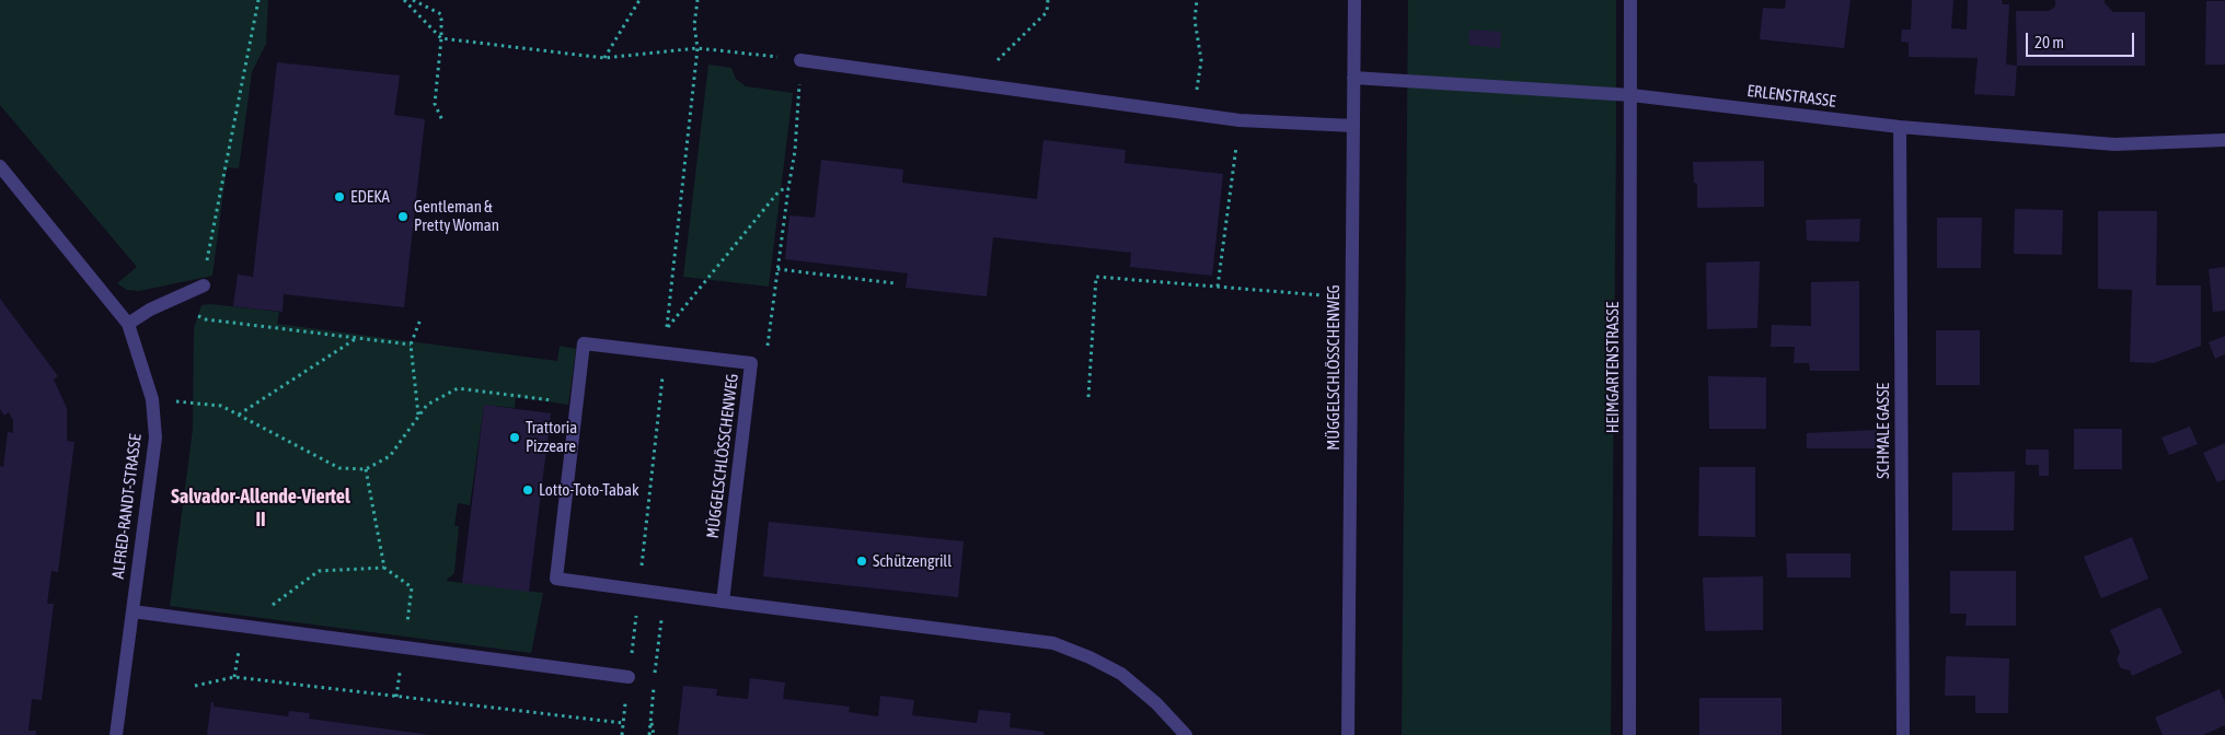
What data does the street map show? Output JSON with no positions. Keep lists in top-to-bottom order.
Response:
{
  "streets": {
    "street": [
      "ERLENSTRASSE",
      "MÜGGELSCHLÖSSCHENWEG",
      "HEIMGARTENSTRASSE",
      "SCHMALE GASSE",
      "ALFRED-RANDT-STRASSE"
    ]
  },
  "crossings": [
    ["ERLENSTRASSE", "MÜGGELSCHLÖSSCHENWEG"],
    ["ERLENSTRASSE", "HEIMGARTENSTRASSE"],
    ["ERLENSTRASSE", "SCHMALE GASSE"]
  ],
  "districts": ["Salvador-Allende-Viertel II"],
  "places": [
    "EDEKA",
    "Gentleman & Pretty Woman",
    "Trattoria Pizzeare",
    "Lotto-Toto-Tabak",
    "Schützengrill"
  ],
  "scale_bar": "20 m"
}
